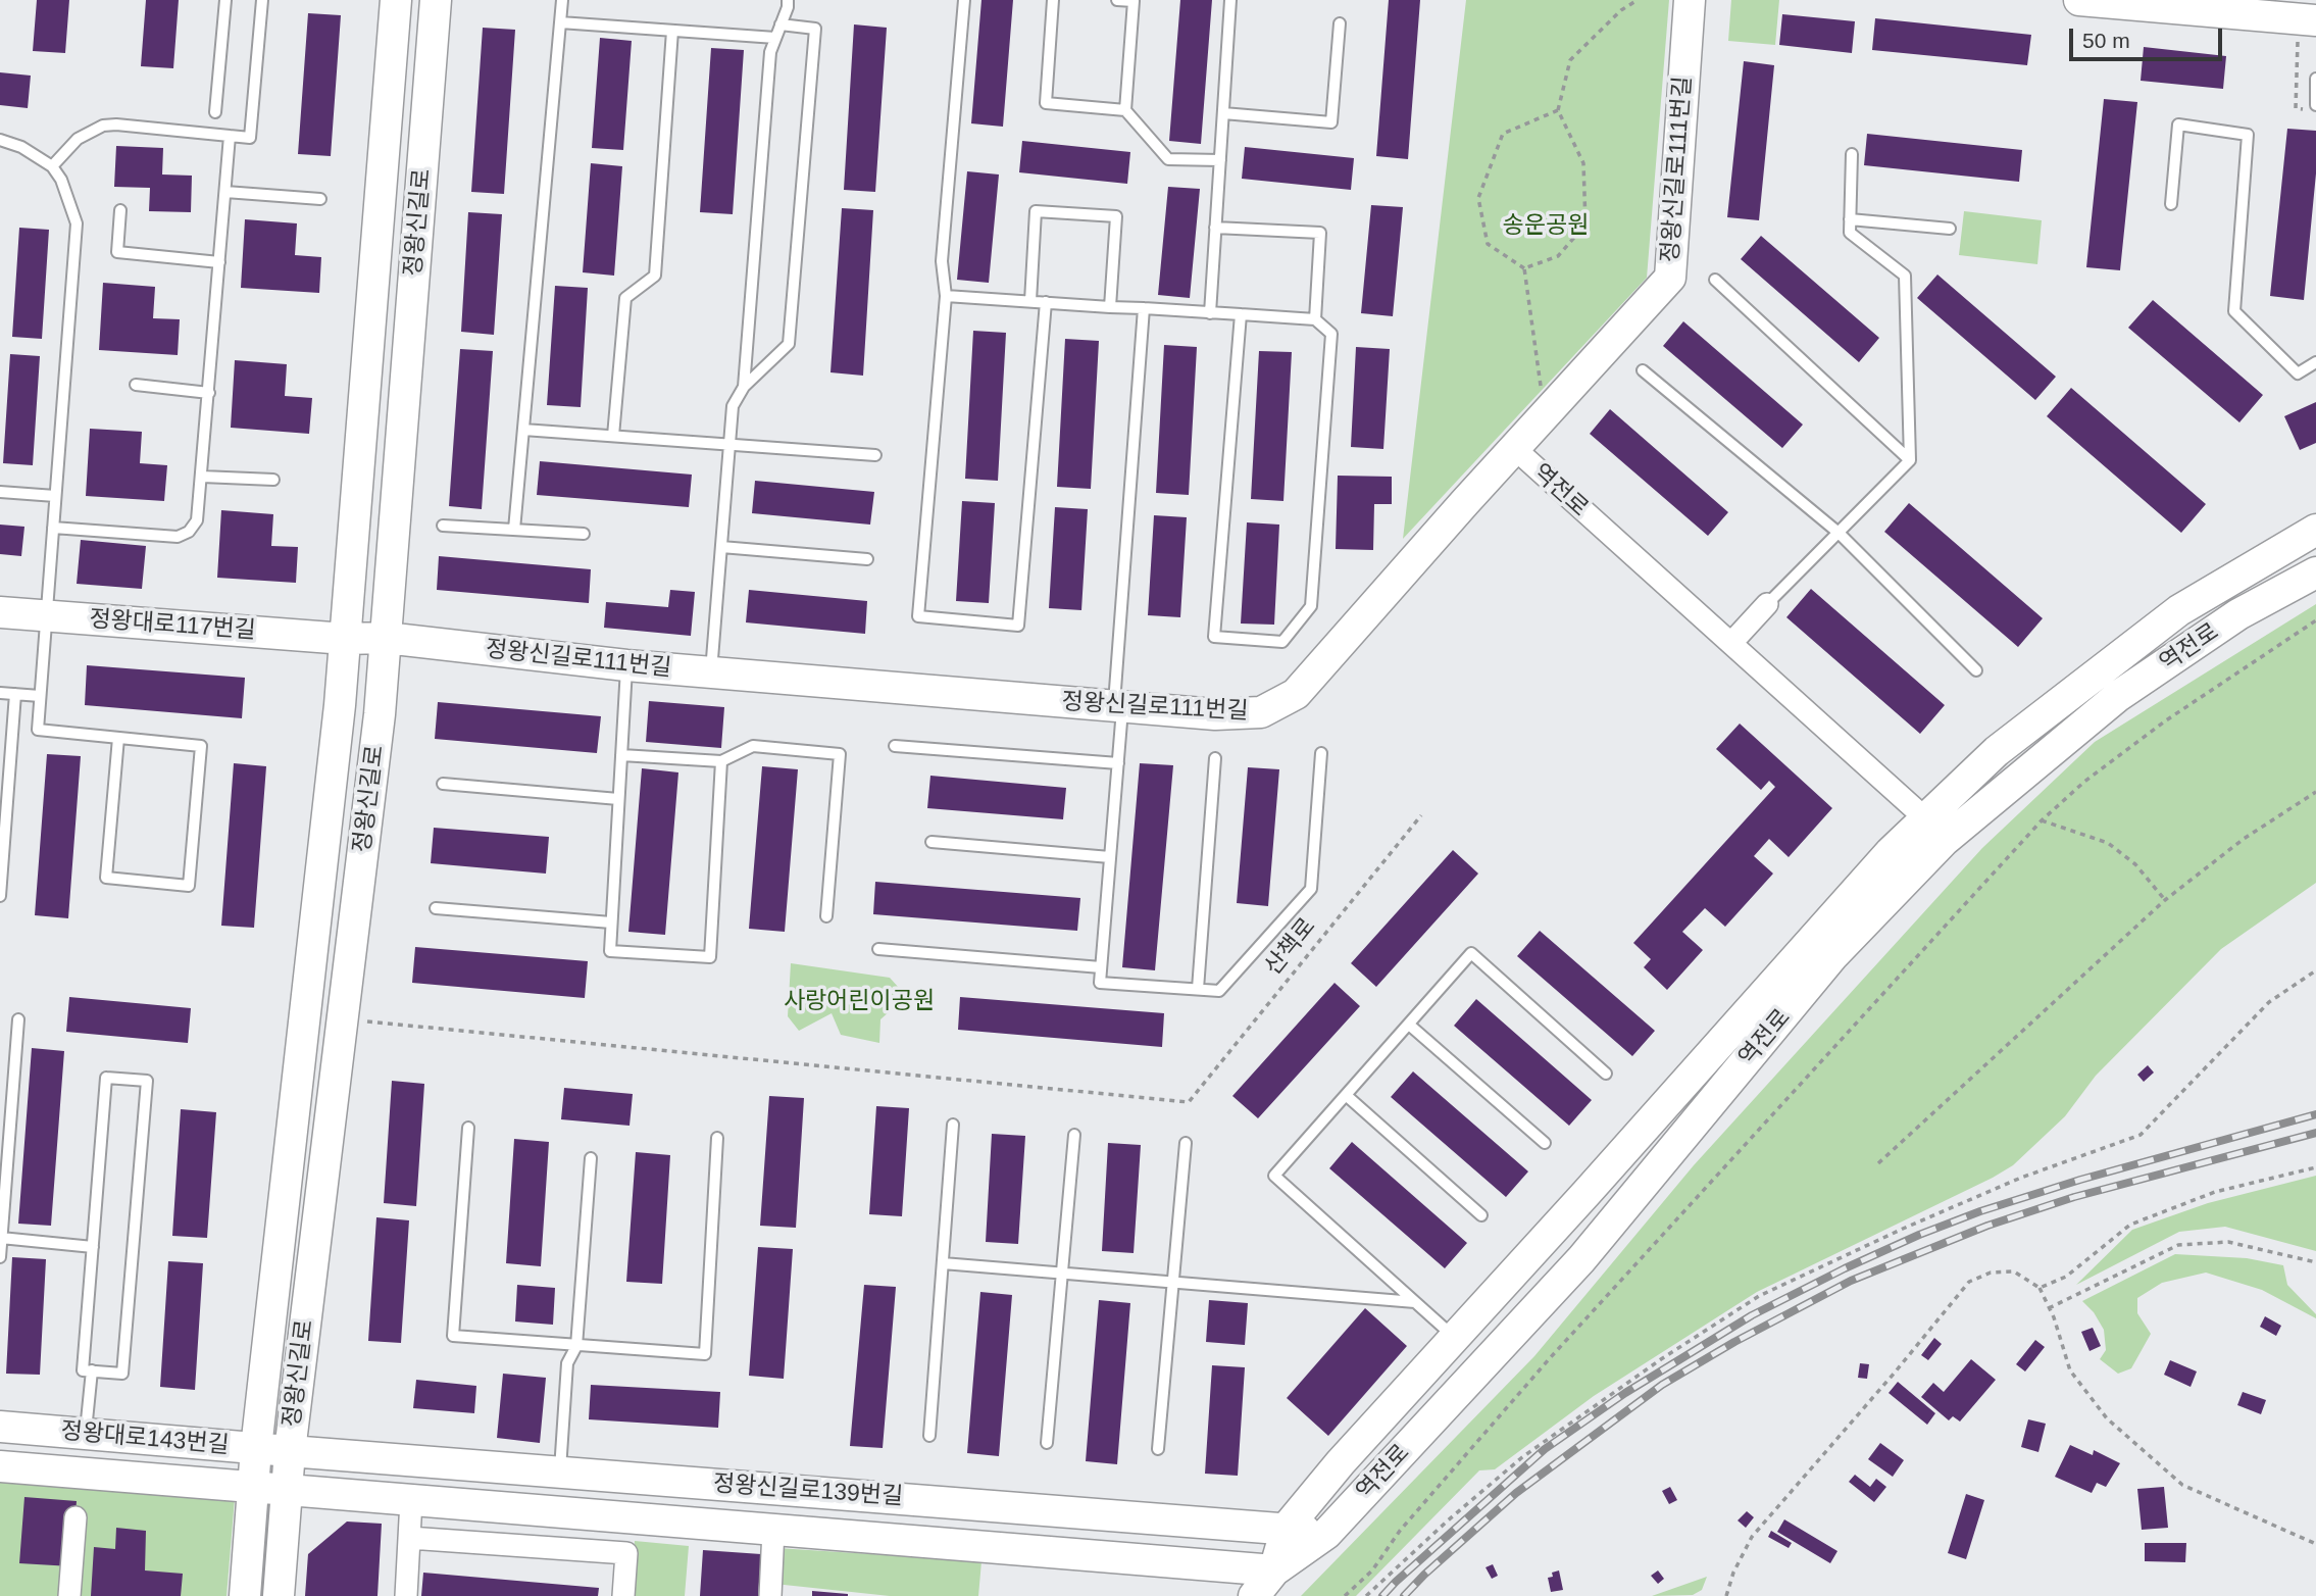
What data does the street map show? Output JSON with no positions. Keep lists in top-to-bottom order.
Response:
{
  "streets": {
    "street": [
      "정왕신길로111번길",
      "정왕신길로",
      "역전로",
      "정왕대로117번길",
      "정왕대로143번길",
      "정왕신길로139번길"
    ],
    "path": ["산책로"]
  },
  "crossings": [
    ["정왕신길로111번길", "정왕신길로"],
    ["정왕신길로111번길", "역전로"],
    ["정왕신길로111번길", "정왕대로117번길"],
    ["정왕신길로", "정왕대로117번길"],
    ["정왕신길로", "산책로"],
    ["정왕신길로", "정왕대로143번길"],
    ["정왕신길로", "정왕신길로139번길"],
    ["역전로", "정왕신길로139번길"],
    ["정왕대로143번길", "정왕신길로139번길"]
  ],
  "parks": ["송운공원", "사랑어린이공원"],
  "scale_bar": "50 m"
}
